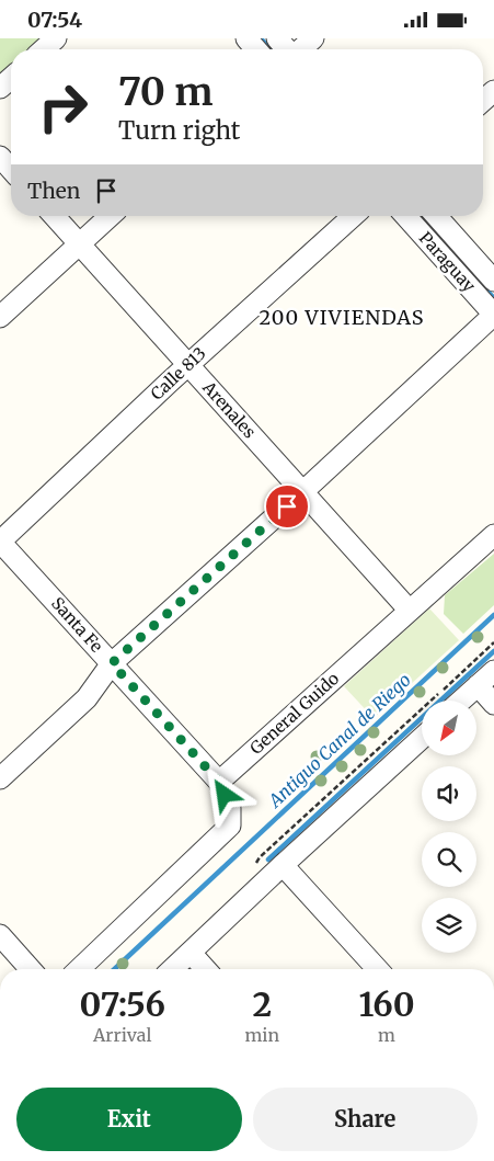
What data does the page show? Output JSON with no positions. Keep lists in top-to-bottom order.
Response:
{
  "streets": {
    "street": [
      "Paraguay",
      "Calle 813",
      "Arenales",
      "Santa Fe",
      "General Guido"
    ]
  },
  "crossings": [
    ["Calle 813", "Arenales"],
    ["Calle 813", "Santa Fe"],
    ["Arenales", "General Guido"],
    ["Santa Fe", "General Guido"]
  ],
  "districts": ["200 VIVIENDAS"],
  "water": ["Antiguo Canal de Riego"],
  "north": "bottom left",
  "page": {
    "status": "07:54",
    "turn": ["70 m", "Turn right"],
    "then": "Then",
    "eta": [
      "07:56",
      "Arrival",
      "2",
      "min",
      "160",
      "m"
    ],
    "buttons": ["Exit", "Share"]
  }
}
